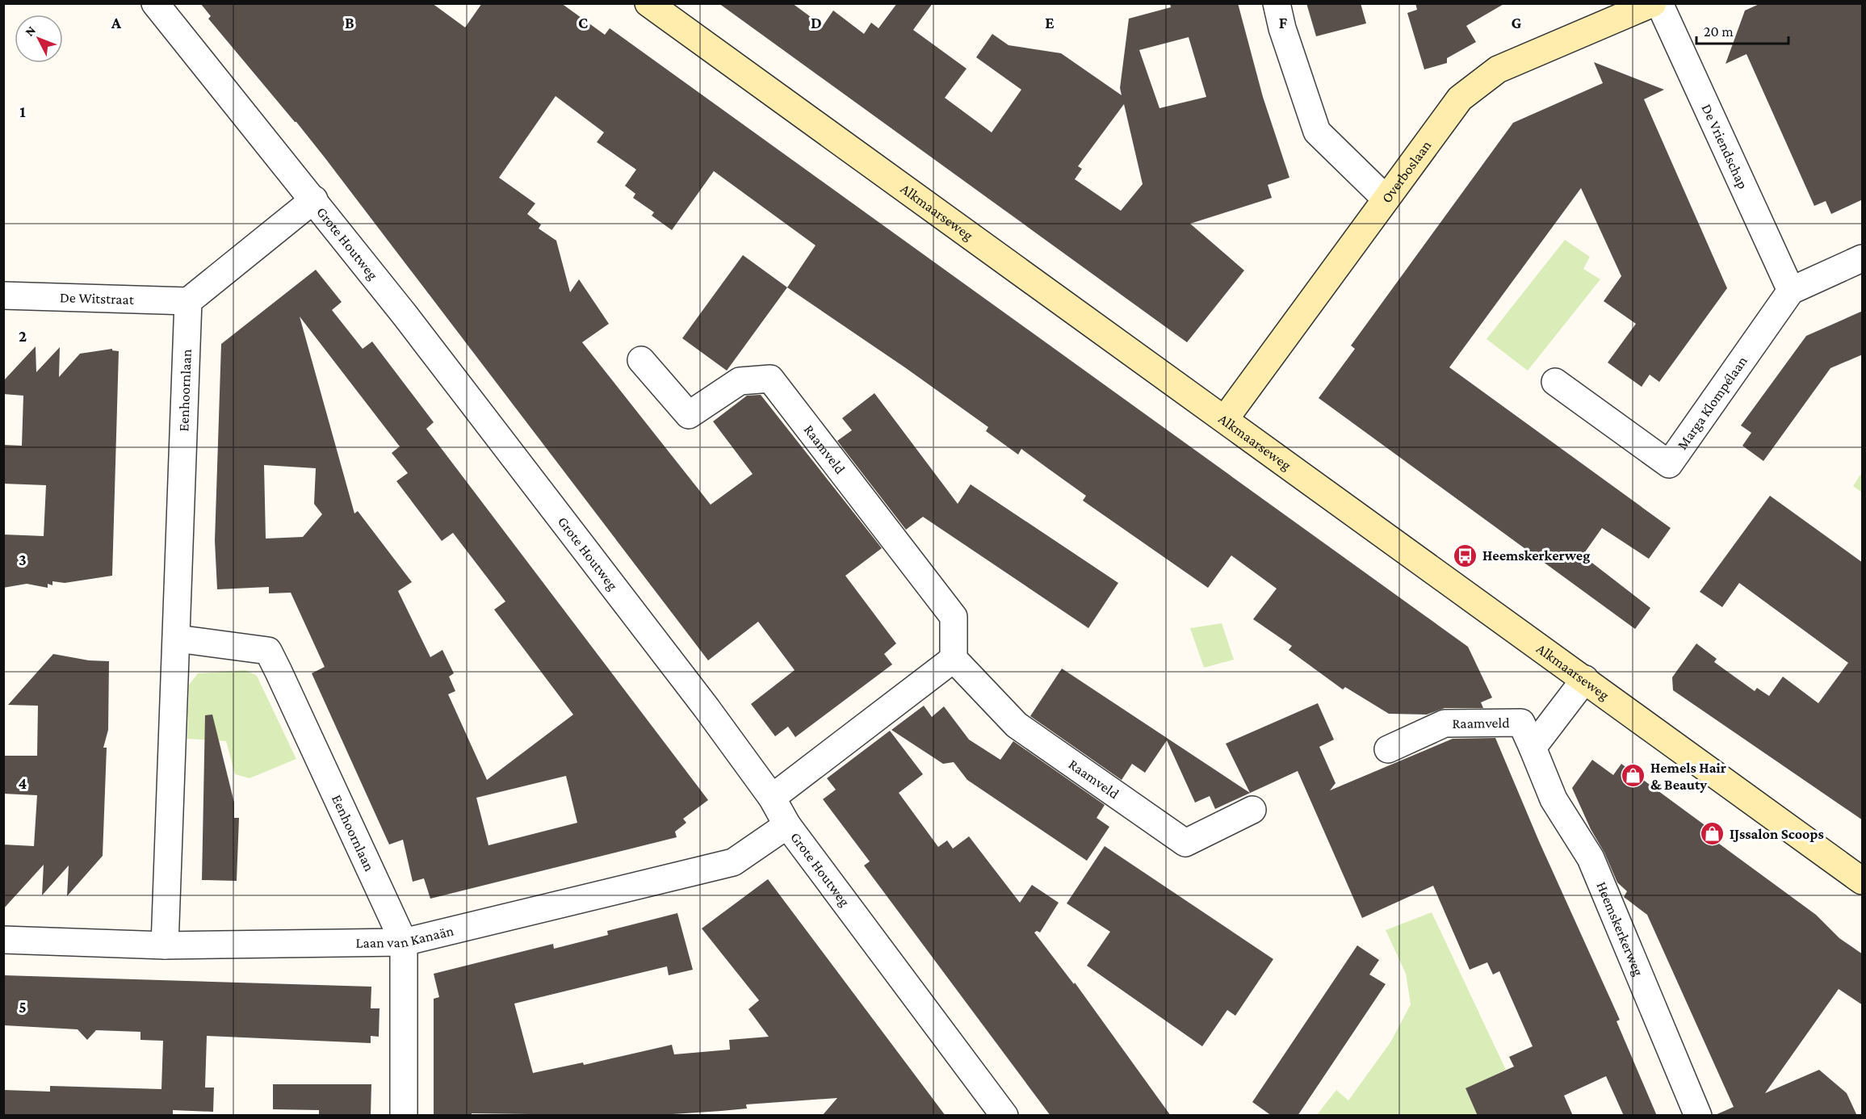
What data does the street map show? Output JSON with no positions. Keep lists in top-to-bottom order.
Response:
{
  "streets": {
    "street": [
      "De Vriendschap",
      "Overboslaan",
      "Alkmaarseweg",
      "Grote Houtweg",
      "De Witstraat",
      "Eenhoornlaan",
      "Marga Klompélaan",
      "Raamveld",
      "Heemskerkerweg",
      "Laan van Kanaän"
    ]
  },
  "crossings": [
    ["De Vriendschap", "Marga Klompélaan"],
    ["Overboslaan", "Alkmaarseweg"],
    ["Grote Houtweg", "Laan van Kanaän"],
    ["De Witstraat", "Eenhoornlaan"],
    ["Eenhoornlaan", "Laan van Kanaän"],
    ["Raamveld", "Heemskerkerweg"]
  ],
  "places": {
    "bus stop": ["Heemskerkerweg"],
    "shop": ["Hemels Hair & Beauty", "IJssalon Scoops"]
  },
  "scale_bar": "20 m",
  "north": "top left",
  "grid": {
    "columns": [
      "A",
      "B",
      "C",
      "D",
      "E",
      "F",
      "G"
    ],
    "rows": [
      "1",
      "2",
      "3",
      "4",
      "5"
    ]
  }
}
